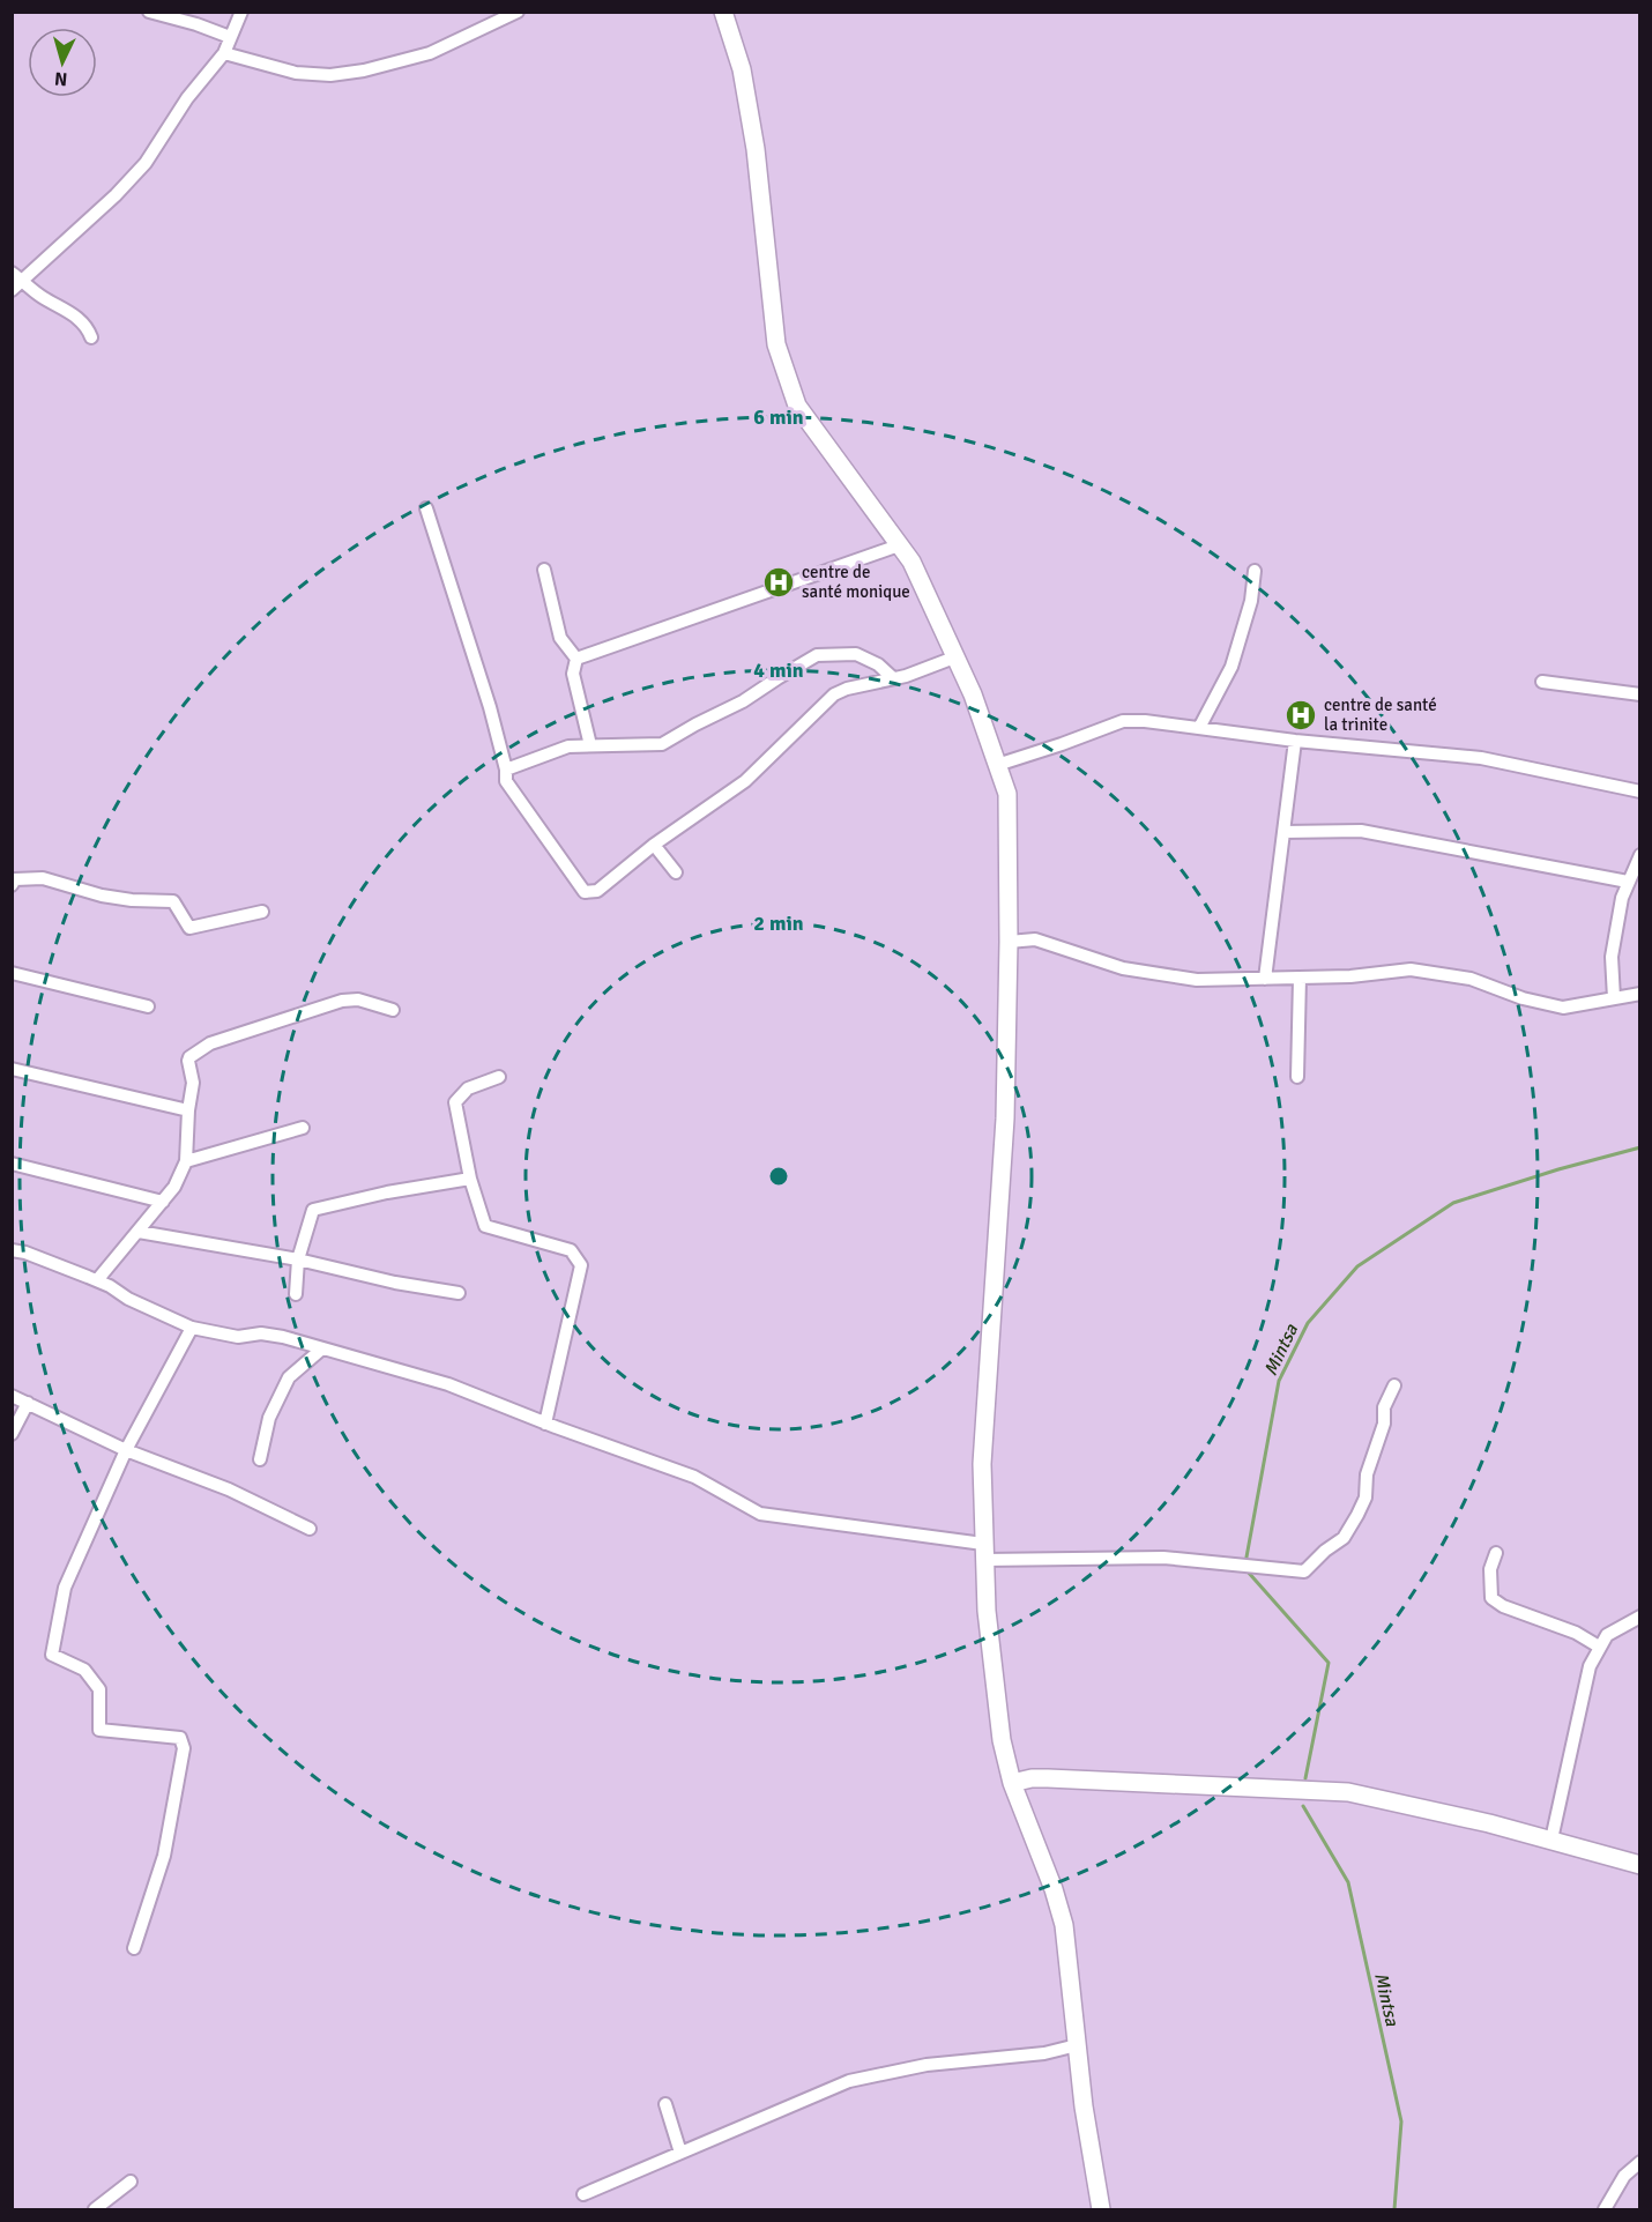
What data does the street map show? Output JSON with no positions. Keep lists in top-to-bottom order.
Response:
{
  "water": ["Mintsa"],
  "places": {
    "hospital": ["centre de santé monique", "centre de santé la trinite"]
  },
  "north": "bottom",
  "rings": ["6 min", "4 min", "2 min"]
}
